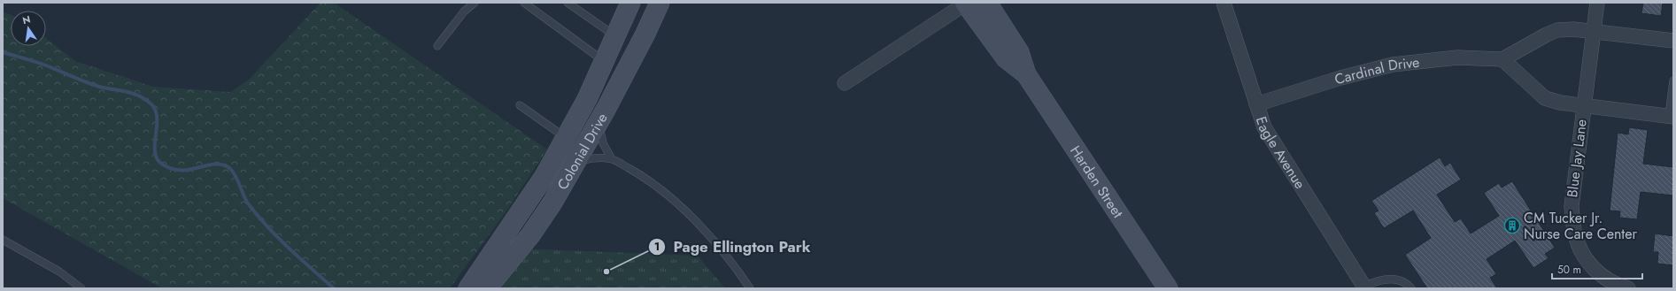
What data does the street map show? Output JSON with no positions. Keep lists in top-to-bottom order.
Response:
{
  "streets": {
    "main road": ["Colonial Drive", "Harden Street"],
    "street": ["Cardinal Drive", "Eagle Avenue", "Blue Jay Lane"]
  },
  "crossings": [
    ["Cardinal Drive", "Eagle Avenue"]
  ],
  "places": {
    "building": ["CM Tucker Jr. Nurse Care Center"],
    "other": ["Page Ellington Park"]
  },
  "scale_bar": "50 m",
  "north": "top"
}
